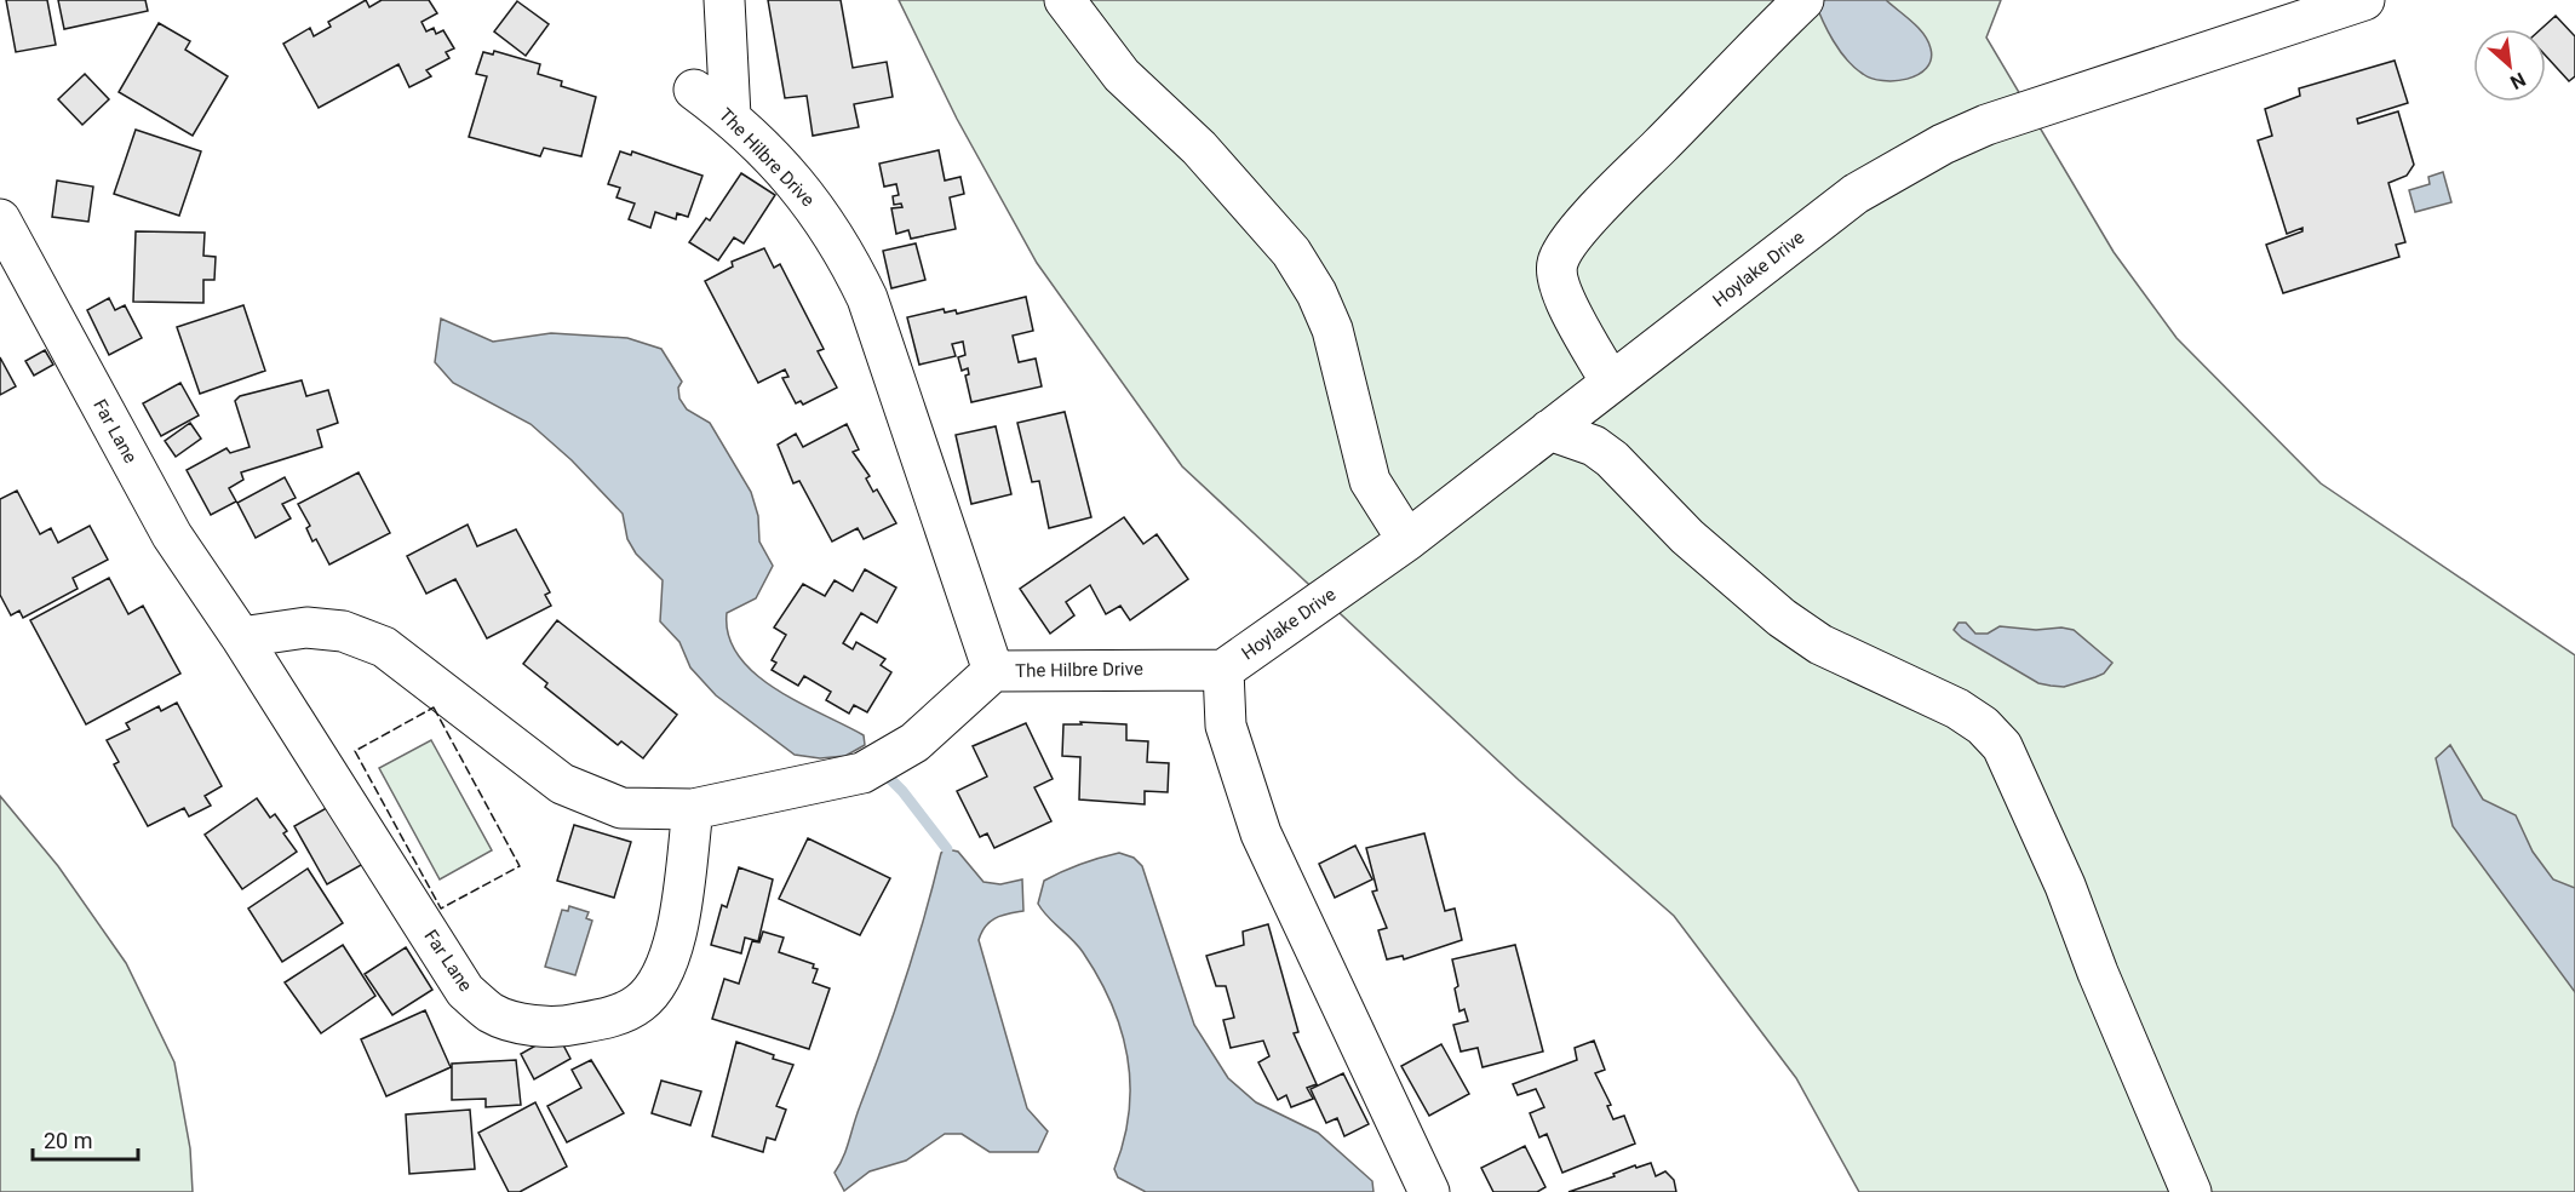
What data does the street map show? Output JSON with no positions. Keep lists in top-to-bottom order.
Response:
{
  "streets": {
    "street": ["The Hilbre Drive", "Hoylake Drive", "Far Lane"]
  },
  "crossings": [
    ["The Hilbre Drive", "Hoylake Drive"]
  ],
  "scale_bar": "20 m",
  "north": "bottom right"
}
